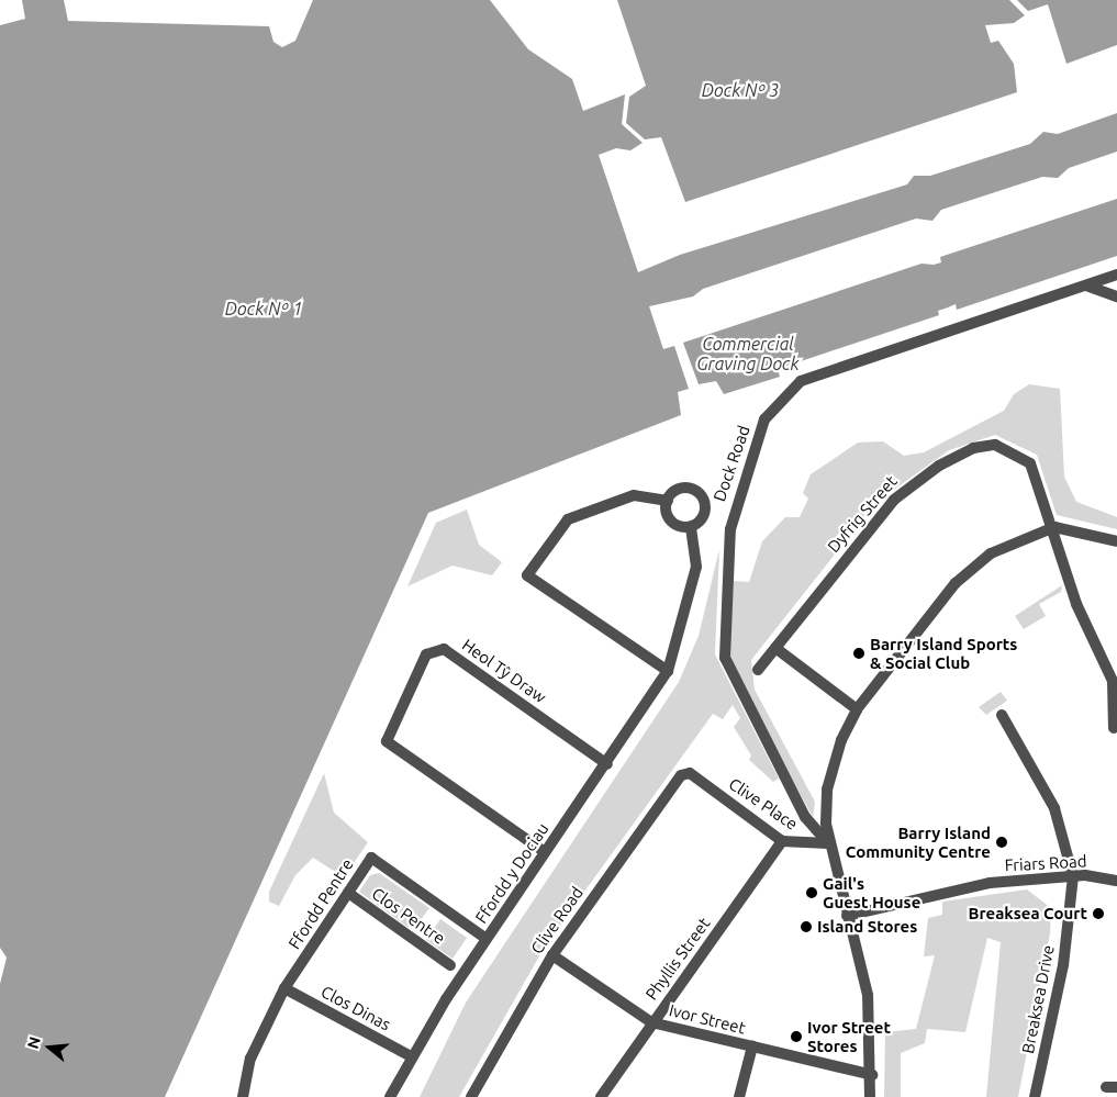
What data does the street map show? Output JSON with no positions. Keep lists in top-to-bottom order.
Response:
{
  "streets": {
    "street": [
      "Dock Road",
      "Dyfrig Street",
      "Heol Tŷ Draw",
      "Clive Place",
      "Friars Road",
      "Ffordd y Dociau",
      "Ffordd Pentre",
      "Clos Pentre",
      "Clive Road",
      "Phyllis Street",
      "Breaksea Drive",
      "Clos Dinas",
      "Ivor Street"
    ]
  },
  "crossings": [
    ["Dock Road", "Clive Place"],
    ["Heol Tŷ Draw", "Ffordd y Dociau"],
    ["Clive Place", "Clive Road"],
    ["Clive Place", "Phyllis Street"],
    ["Friars Road", "Breaksea Drive"],
    ["Ffordd y Dociau", "Ffordd Pentre"],
    ["Ffordd y Dociau", "Clos Dinas"],
    ["Ffordd Pentre", "Clos Pentre"],
    ["Ffordd Pentre", "Clos Dinas"],
    ["Clive Road", "Ivor Street"],
    ["Phyllis Street", "Ivor Street"]
  ],
  "water": ["Dock Nº 3", "Dock Nº 1", "Commercial Graving Dock"],
  "places": [
    "Barry Island Sports & Social Club",
    "Barry Island Community Centre",
    "Gail's Guest House",
    "Breaksea Court",
    "Island Stores",
    "Ivor Street Stores"
  ],
  "north": "left"
}
